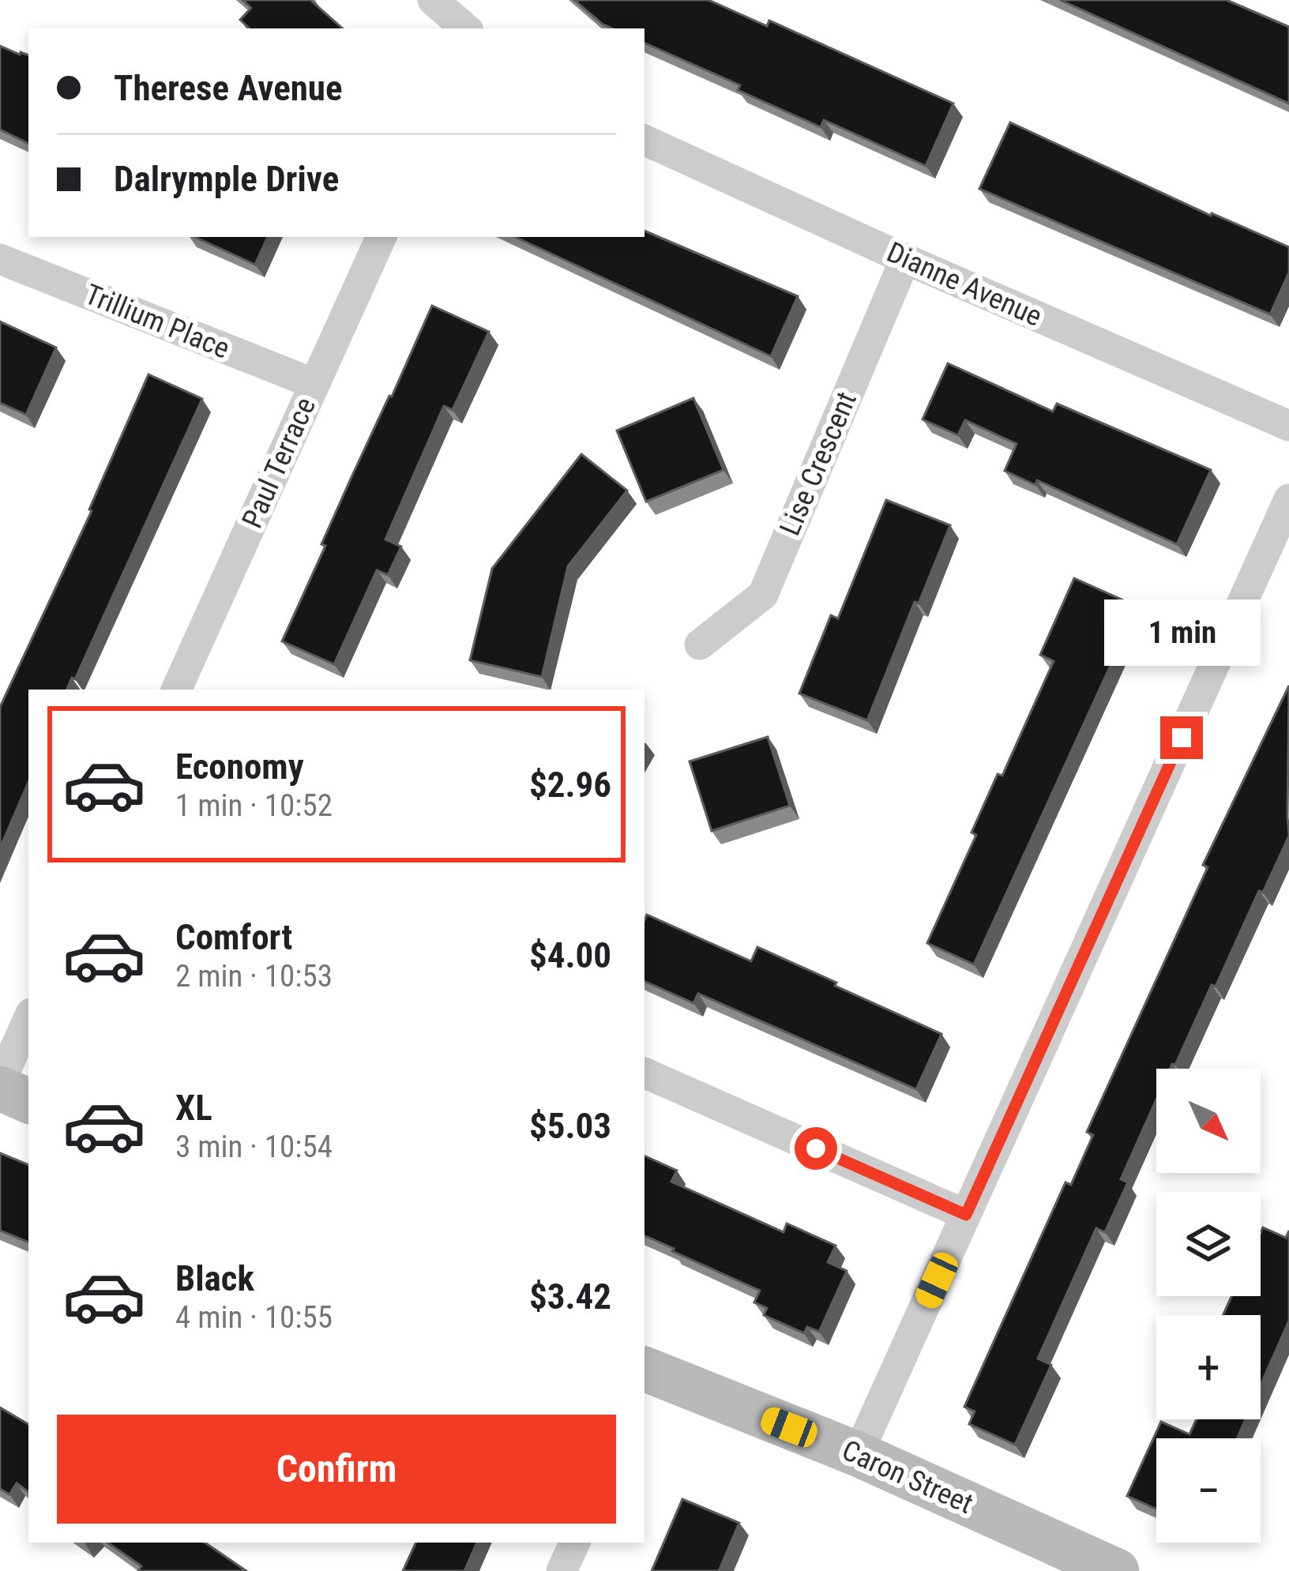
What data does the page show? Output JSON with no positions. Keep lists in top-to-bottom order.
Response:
{
  "streets": {
    "street": [
      "Dianne Avenue",
      "Trillium Place",
      "Paul Terrace",
      "Lise Crescent",
      "Caron Street"
    ]
  },
  "crossings": [
    ["Dianne Avenue", "Lise Crescent"],
    ["Trillium Place", "Paul Terrace"]
  ],
  "north": "bottom right",
  "page": {
    "banner": ["Therese Avenue", "Dalrymple Drive"],
    "bubble": "1 min",
    "list": [
      {
        "name": "Economy",
        "note": "1 min · 10:52",
        "value": "$2.96"
      },
      {
        "name": "Comfort",
        "note": "2 min · 10:53",
        "value": "$4.00"
      },
      {
        "name": "XL",
        "note": "3 min · 10:54",
        "value": "$5.03"
      },
      {
        "name": "Black",
        "note": "4 min · 10:55",
        "value": "$3.42"
      }
    ],
    "map_buttons": ["+", "−"],
    "buttons": "Confirm"
  }
}
